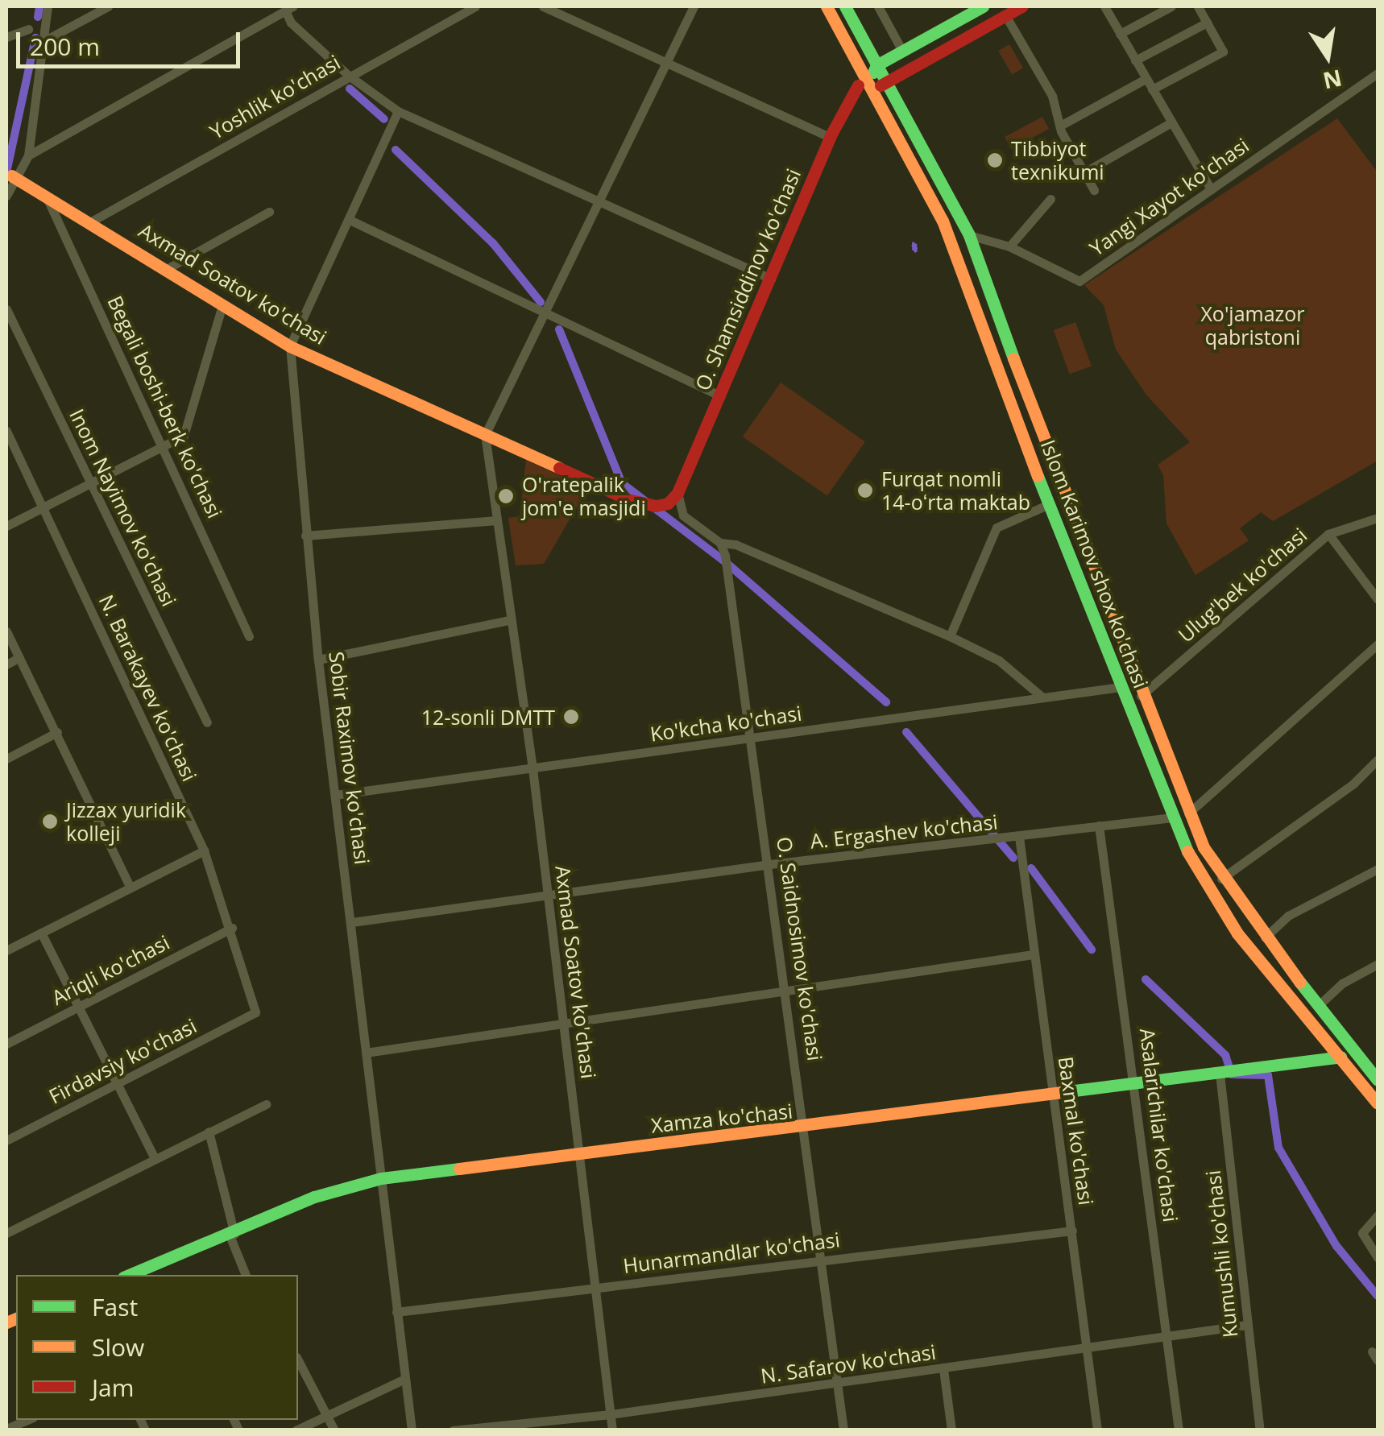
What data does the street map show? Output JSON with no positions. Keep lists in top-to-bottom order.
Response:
{
  "streets": {
    "main road": [
      "O. Shamsiddinov ko'chasi",
      "Axmad Soatov ko'chasi",
      "Islom Karimov shox ko'chasi",
      "Xamza ko'chasi"
    ],
    "street": [
      "Yoshlik ko'chasi",
      "Yangi Xayot ko'chasi",
      "Begali boshi-berk ko'chasi",
      "Inom Nayimov ko'chasi",
      "Ulug'bek ko'chasi",
      "N. Barakayev ko'chasi",
      "Ko'kcha ko'chasi",
      "Sobir Raximov ko'chasi",
      "A. Ergashev ko'chasi",
      "O. Saidnosimov ko'chasi",
      "Ariqli ko'chasi",
      "Firdavsiy ko'chasi",
      "Asalarichilar ko'chasi",
      "Baxmal ko'chasi",
      "Hunarmandlar ko'chasi",
      "Kumushli ko'chasi",
      "N. Safarov ko'chasi"
    ]
  },
  "crossings": [
    ["Yoshlik ko'chasi", "Axmad Soatov ko'chasi"],
    ["Yangi Xayot ko'chasi", "Islom Karimov shox ko'chasi"],
    ["O. Shamsiddinov ko'chasi", "Axmad Soatov ko'chasi"],
    ["O. Shamsiddinov ko'chasi", "Islom Karimov shox ko'chasi"],
    ["Axmad Soatov ko'chasi", "Begali boshi-berk ko'chasi"],
    ["Axmad Soatov ko'chasi", "Ko'kcha ko'chasi"],
    ["Axmad Soatov ko'chasi", "Sobir Raximov ko'chasi"],
    ["Axmad Soatov ko'chasi", "A. Ergashev ko'chasi"],
    ["Axmad Soatov ko'chasi", "Xamza ko'chasi"],
    ["Axmad Soatov ko'chasi", "Hunarmandlar ko'chasi"],
    ["Axmad Soatov ko'chasi", "N. Safarov ko'chasi"],
    ["Islom Karimov shox ko'chasi", "Ulug'bek ko'chasi"],
    ["Islom Karimov shox ko'chasi", "Ko'kcha ko'chasi"],
    ["Islom Karimov shox ko'chasi", "A. Ergashev ko'chasi"],
    ["Islom Karimov shox ko'chasi", "Xamza ko'chasi"],
    ["N. Barakayev ko'chasi", "Ariqli ko'chasi"],
    ["N. Barakayev ko'chasi", "Firdavsiy ko'chasi"],
    ["Ko'kcha ko'chasi", "Sobir Raximov ko'chasi"],
    ["Ko'kcha ko'chasi", "O. Saidnosimov ko'chasi"],
    ["Sobir Raximov ko'chasi", "A. Ergashev ko'chasi"],
    ["Sobir Raximov ko'chasi", "Xamza ko'chasi"],
    ["Sobir Raximov ko'chasi", "Hunarmandlar ko'chasi"],
    ["A. Ergashev ko'chasi", "O. Saidnosimov ko'chasi"],
    ["A. Ergashev ko'chasi", "Asalarichilar ko'chasi"],
    ["A. Ergashev ko'chasi", "Baxmal ko'chasi"],
    ["O. Saidnosimov ko'chasi", "Xamza ko'chasi"],
    ["O. Saidnosimov ko'chasi", "Hunarmandlar ko'chasi"],
    ["O. Saidnosimov ko'chasi", "N. Safarov ko'chasi"],
    ["Xamza ko'chasi", "Asalarichilar ko'chasi"],
    ["Xamza ko'chasi", "Baxmal ko'chasi"],
    ["Xamza ko'chasi", "Kumushli ko'chasi"],
    ["Asalarichilar ko'chasi", "N. Safarov ko'chasi"],
    ["Baxmal ko'chasi", "Hunarmandlar ko'chasi"],
    ["Baxmal ko'chasi", "N. Safarov ko'chasi"],
    ["Kumushli ko'chasi", "N. Safarov ko'chasi"]
  ],
  "parks": ["Xo'jamazor qabristoni"],
  "places": [
    "Tibbiyot texnikumi",
    "Furqat nomli 14-oʻrta maktab",
    "O'ratepalik jom'e masjidi",
    "12-sonli DMTT",
    "Jizzax yuridik kolleji"
  ],
  "legend": ["Fast", "Slow", "Jam"],
  "scale_bar": "200 m",
  "north": "bottom"
}
